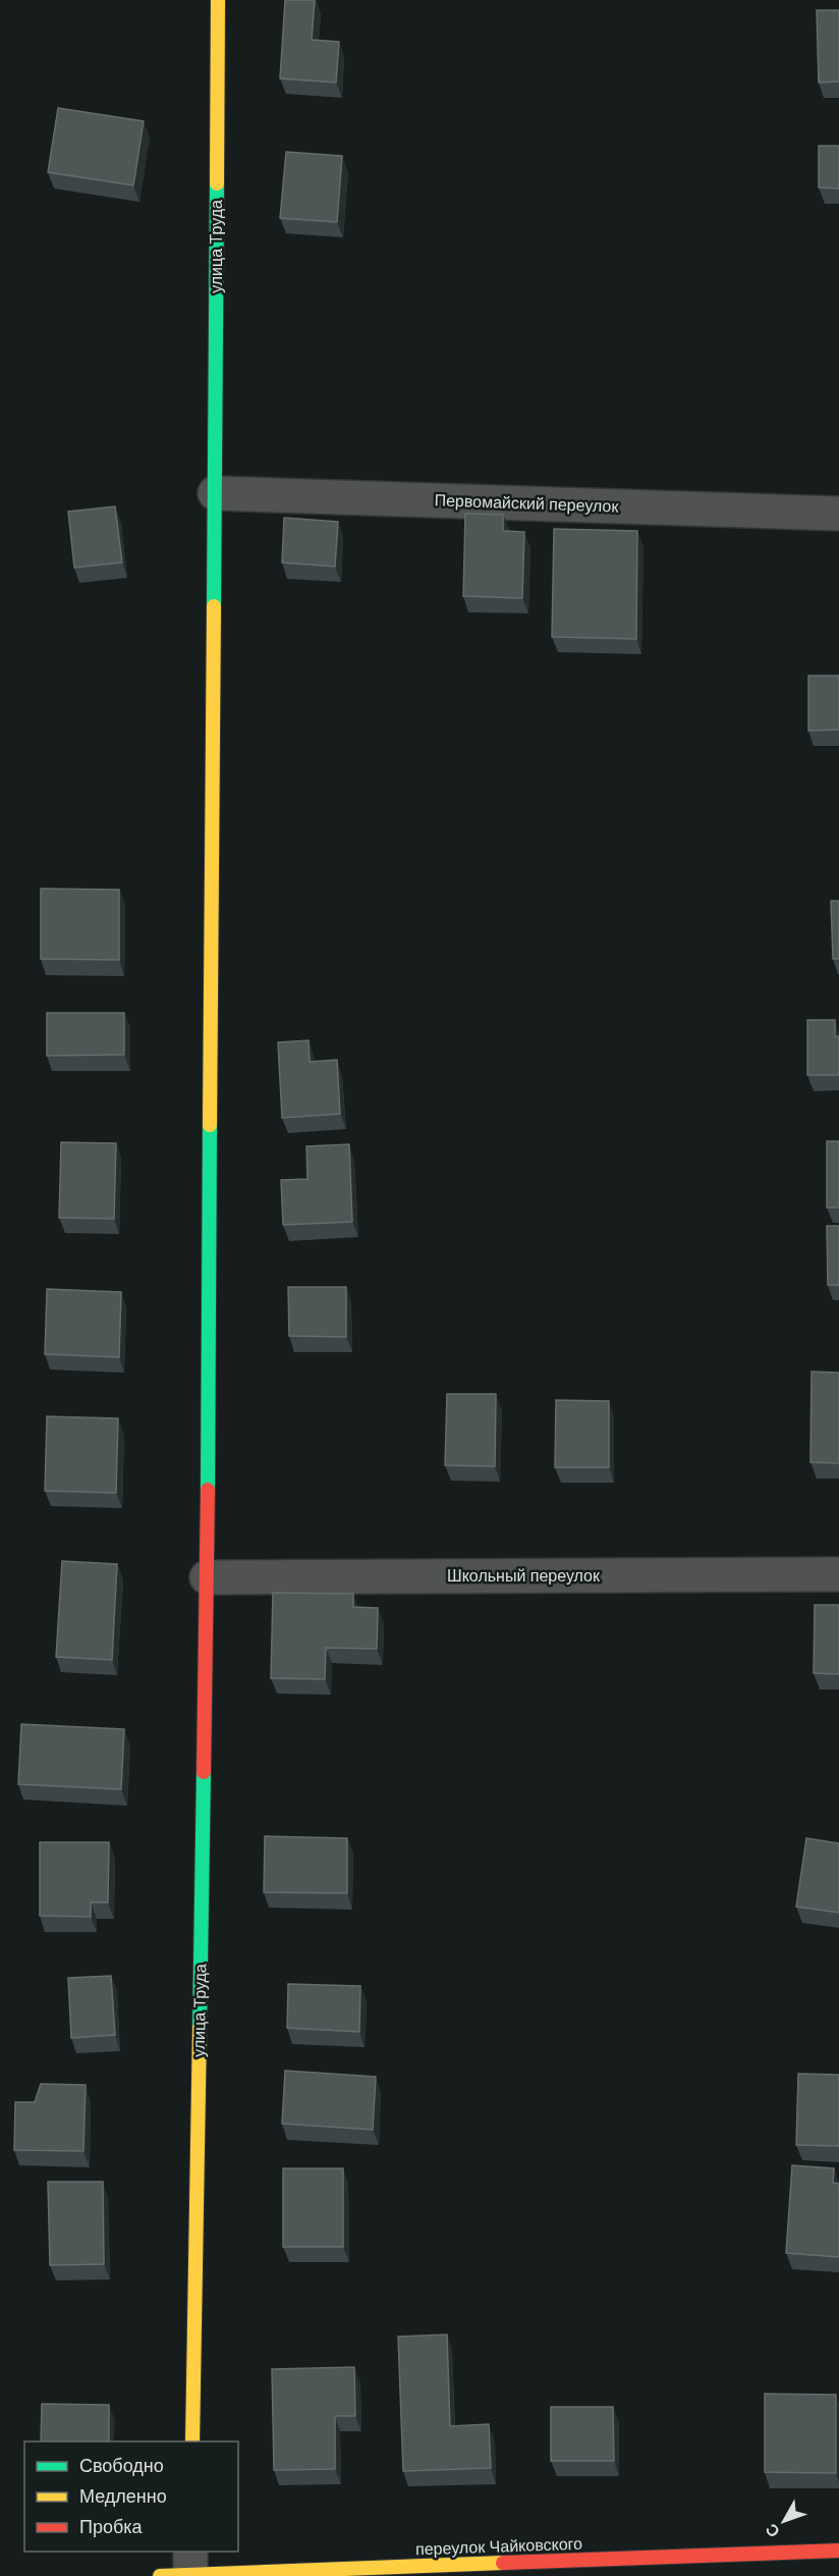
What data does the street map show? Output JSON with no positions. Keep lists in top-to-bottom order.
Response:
{
  "streets": {
    "street": [
      "улица Труда",
      "Первомайский переулок",
      "Школьный переулок",
      "переулок Чайковского"
    ]
  },
  "crossings": [
    ["улица Труда", "Первомайский переулок"],
    ["улица Труда", "Школьный переулок"]
  ],
  "legend": ["Свободно", "Медленно", "Пробка"],
  "north": "bottom left"
}
